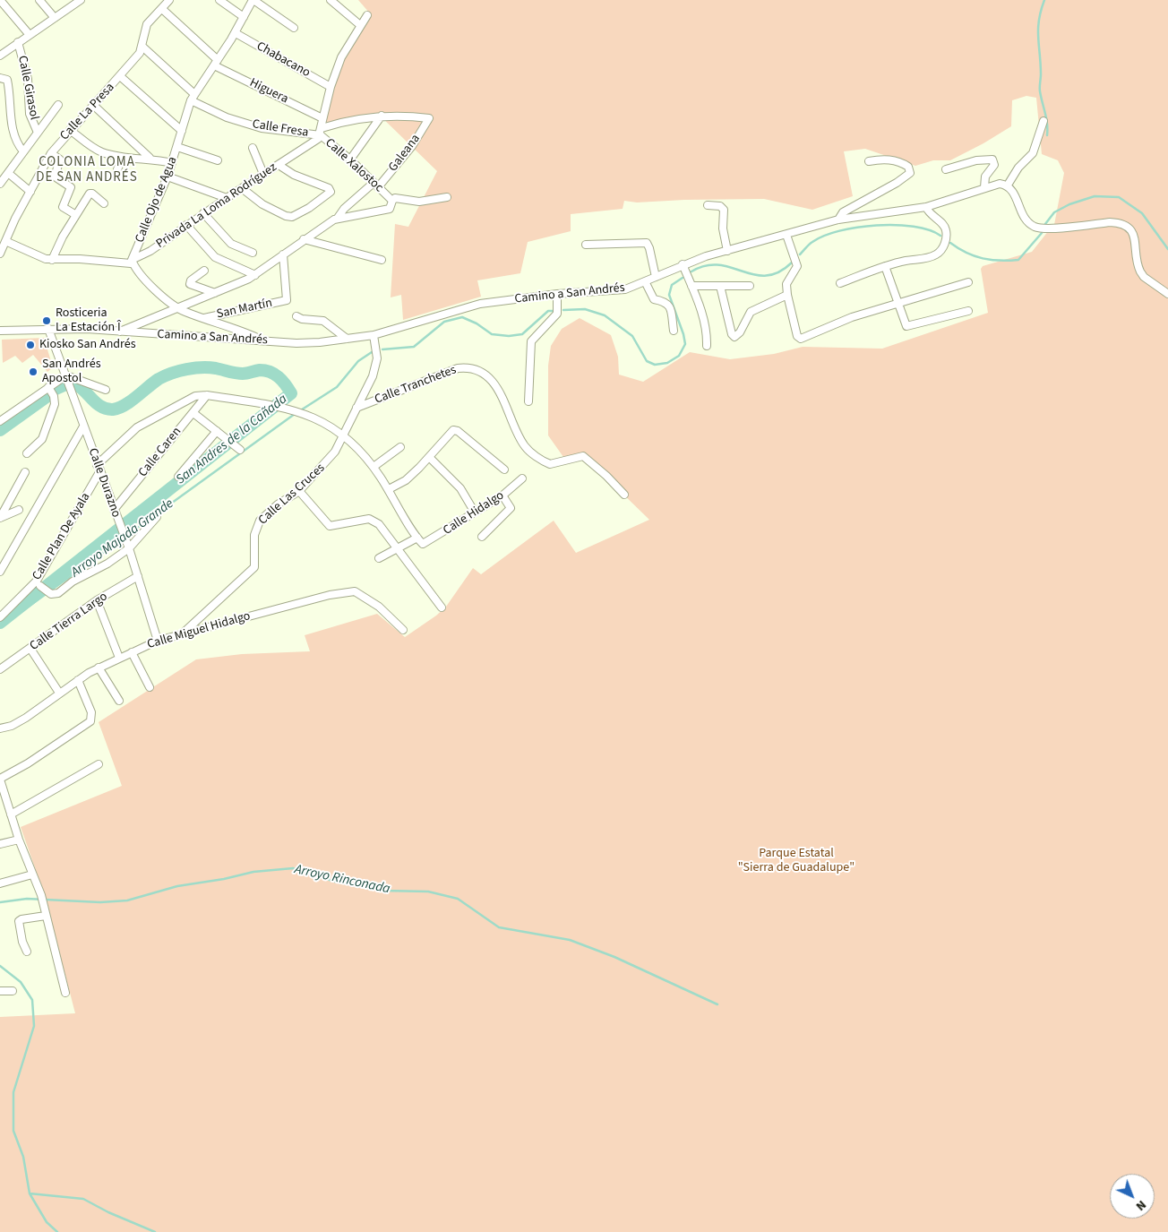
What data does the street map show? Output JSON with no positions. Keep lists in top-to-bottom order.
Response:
{
  "streets": {
    "street": [
      "Chabacano",
      "Calle Girasol",
      "Higuera",
      "Calle La Presa",
      "Calle Fresa",
      "Galeana",
      "Calle Xalostoc",
      "Calle Ojo de Agua",
      "Privada La Loma Rodríguez",
      "Camino a San Andrés",
      "San Martín",
      "Calle Tranchetes",
      "Calle Caren",
      "Calle Durazno",
      "Calle Las Cruces",
      "Calle Hidalgo",
      "Calle Plan De Ayala",
      "Calle Tierra Largo",
      "Calle Miguel Hidalgo"
    ]
  },
  "crossings": [
    ["Chabacano", "Calle Ojo de Agua"],
    ["Higuera", "Calle La Presa"],
    ["Higuera", "Calle Ojo de Agua"],
    ["Calle La Presa", "Calle Fresa"],
    ["Calle La Presa", "Privada La Loma Rodríguez"],
    ["Calle Fresa", "Calle Xalostoc"],
    ["Calle Fresa", "Calle Ojo de Agua"],
    ["Calle Fresa", "Privada La Loma Rodríguez"],
    ["Galeana", "Calle Xalostoc"],
    ["Calle Xalostoc", "Privada La Loma Rodríguez"],
    ["Calle Ojo de Agua", "Privada La Loma Rodríguez"],
    ["Camino a San Andrés", "Calle Durazno"],
    ["Camino a San Andrés", "Calle Las Cruces"],
    ["Calle Tranchetes", "Calle Las Cruces"],
    ["Calle Caren", "Calle Durazno"],
    ["Calle Caren", "Calle Plan De Ayala"],
    ["Calle Durazno", "Calle Plan De Ayala"],
    ["Calle Durazno", "Calle Tierra Largo"],
    ["Calle Durazno", "Calle Miguel Hidalgo"],
    ["Calle Las Cruces", "Calle Plan De Ayala"],
    ["Calle Las Cruces", "Calle Miguel Hidalgo"],
    ["Calle Hidalgo", "Calle Plan De Ayala"]
  ],
  "districts": ["COLONIA LOMA DE SAN ANDRÉS"],
  "water": ["San Andres de la Cañada", "Arroyo Majada Grande", "Arroyo Rinconada"],
  "parks": ["Parque Estatal \"Sierra de Guadalupe\""],
  "places": ["Rosticeria La Estación Î", "Kiosko San Andrés", "San Andrés Apostol"],
  "north": "bottom right"
}
